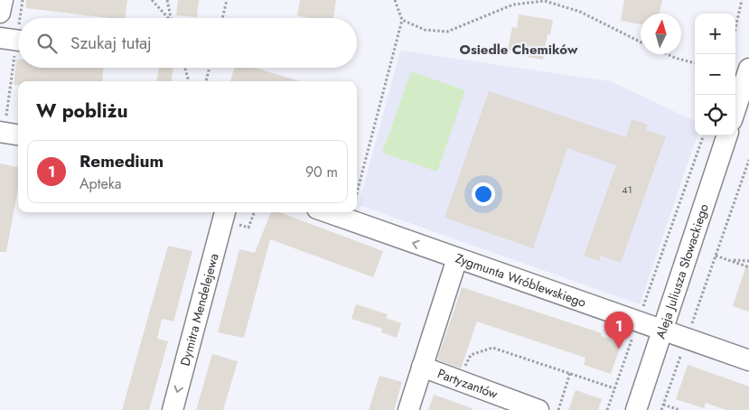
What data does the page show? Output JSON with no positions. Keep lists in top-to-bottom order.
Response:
{
  "streets": {
    "street": [
      "Aleja Juliusza Słowackiego",
      "Zygmunta Wróblewskiego",
      "Dymitra Mendelejewa",
      "Partyzantów"
    ]
  },
  "crossings": [
    ["Aleja Juliusza Słowackiego", "Zygmunta Wróblewskiego"]
  ],
  "one_way": ["Dymitra Mendelejewa"],
  "districts": ["Osiedle Chemików"],
  "house_numbers": ["41"],
  "north": "top",
  "page": {
    "map_buttons": ["+", "−"],
    "search": "Szukaj tutaj",
    "heading": "W pobliżu",
    "list": [
      {
        "mark": "1",
        "name": "Remedium",
        "note": "Apteka",
        "value": "90 m"
      }
    ],
    "pins": "1"
  }
}
